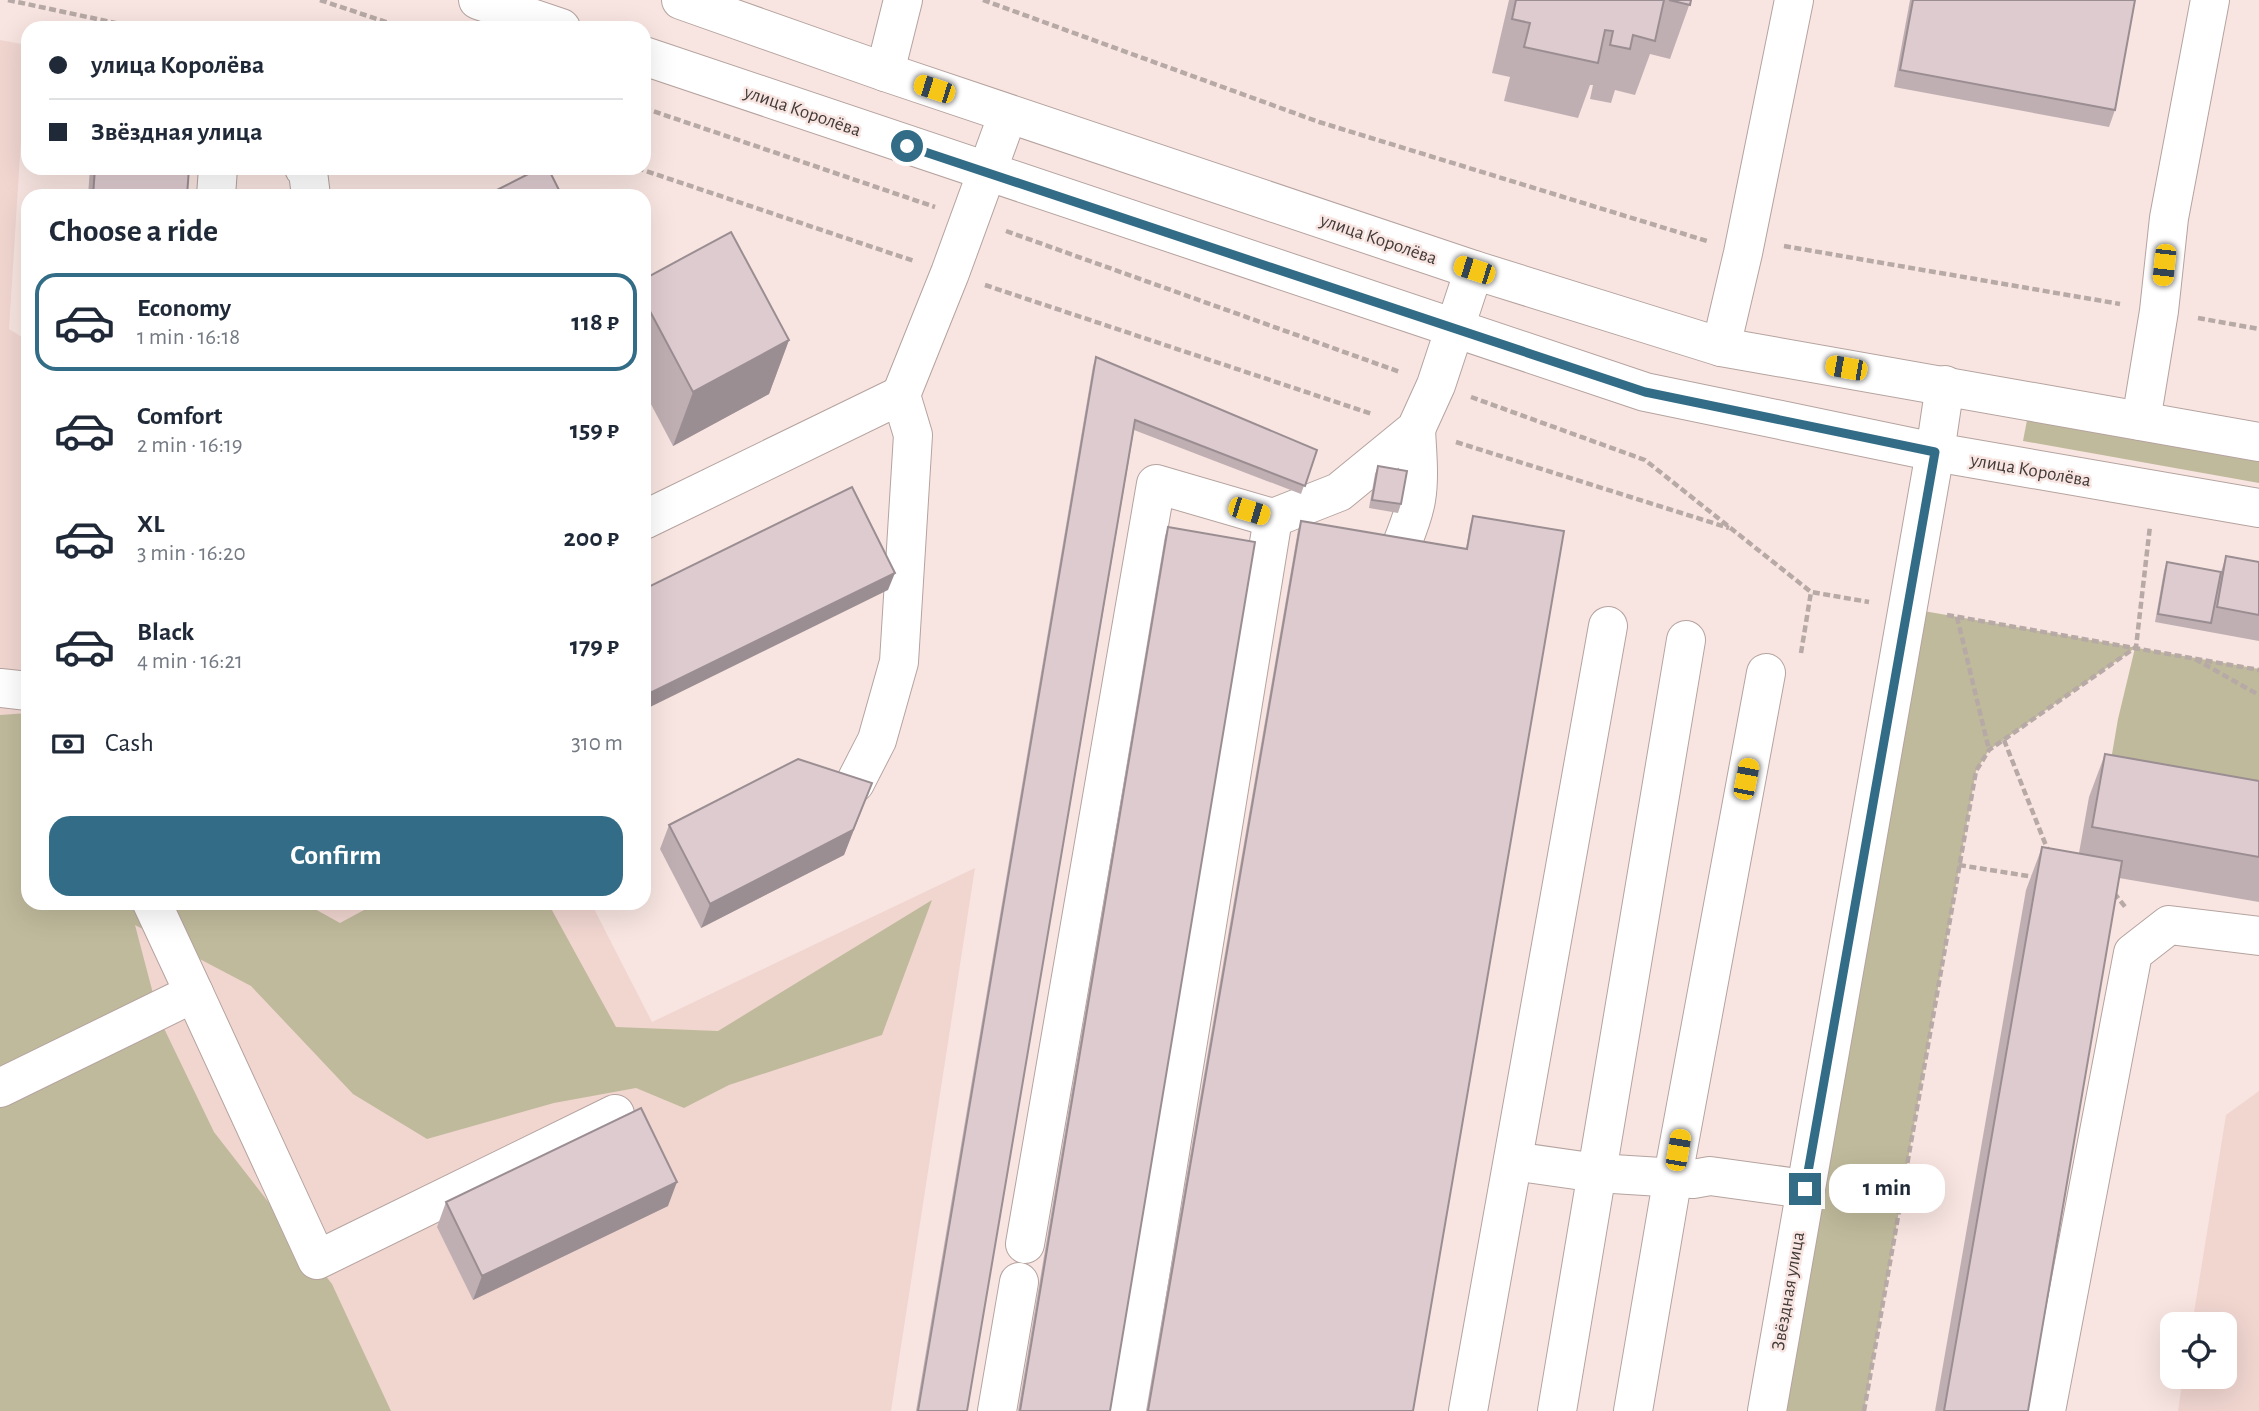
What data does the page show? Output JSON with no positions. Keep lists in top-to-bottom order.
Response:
{
  "streets": {
    "main road": ["улица Королёва", "Звёздная улица"]
  },
  "crossings": [
    ["улица Королёва", "Звёздная улица"]
  ],
  "page": {
    "banner": ["улица Королёва", "Звёздная улица"],
    "heading": "Choose a ride",
    "list": [
      {
        "name": "Economy",
        "note": "1 min · 16:18",
        "value": "118 ₽"
      },
      {
        "name": "Comfort",
        "note": "2 min · 16:19",
        "value": "159 ₽"
      },
      {
        "name": "XL",
        "note": "3 min · 16:20",
        "value": "200 ₽"
      },
      {
        "name": "Black",
        "note": "4 min · 16:21",
        "value": "179 ₽"
      }
    ],
    "pay": ["Cash", "310 m"],
    "buttons": "Confirm",
    "bubble": "1 min"
  }
}
